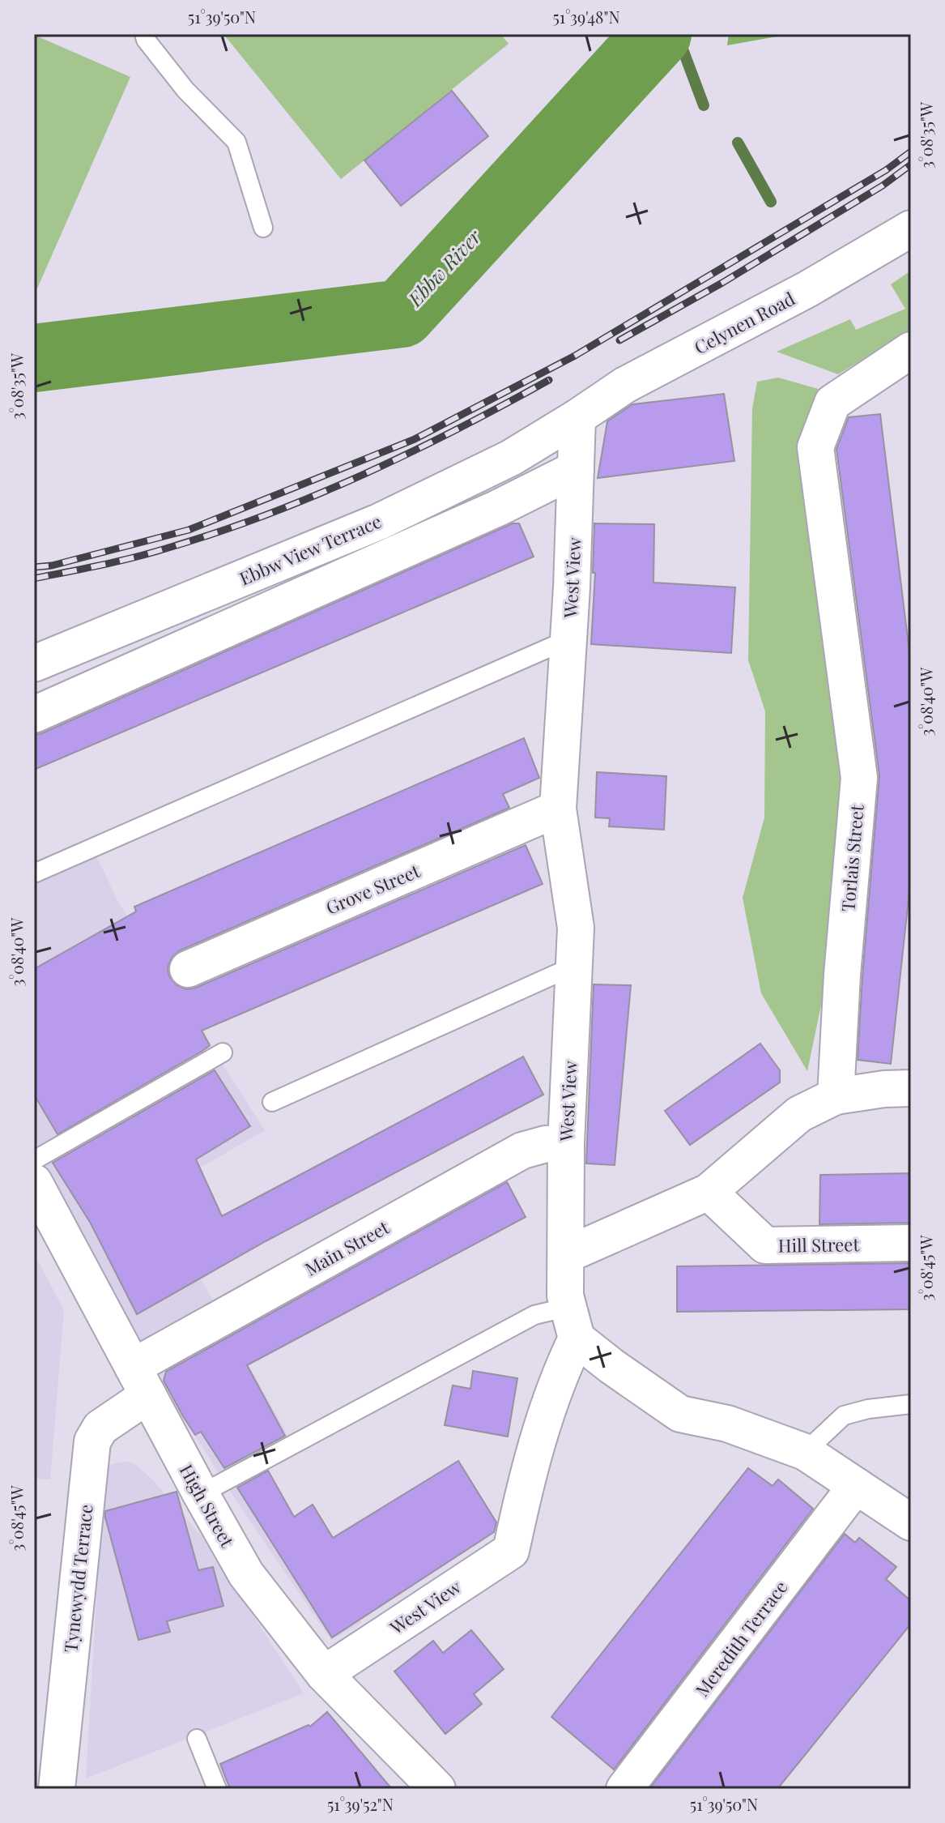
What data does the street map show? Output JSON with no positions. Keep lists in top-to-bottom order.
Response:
{
  "streets": {
    "street": [
      "Celynen Road",
      "Ebbw View Terrace",
      "West View",
      "Torlais Street",
      "Grove Street",
      "Hill Street",
      "Main Street",
      "High Street",
      "Tynewydd Terrace",
      "Meredith Terrace"
    ]
  },
  "crossings": [
    ["Celynen Road", "Ebbw View Terrace"],
    ["Celynen Road", "West View"],
    ["Ebbw View Terrace", "West View"],
    ["West View", "Grove Street"],
    ["West View", "Main Street"],
    ["West View", "High Street"],
    ["Main Street", "High Street"],
    ["Main Street", "Tynewydd Terrace"],
    ["High Street", "Tynewydd Terrace"]
  ],
  "water": ["Ebbw River"],
  "coordinates": [
    "51°39'50\"N",
    "51°39'48\"N",
    "3°08'35\"W",
    "3°08'40\"W",
    "3°08'45\"W",
    "51°39'52\"N"
  ]
}
